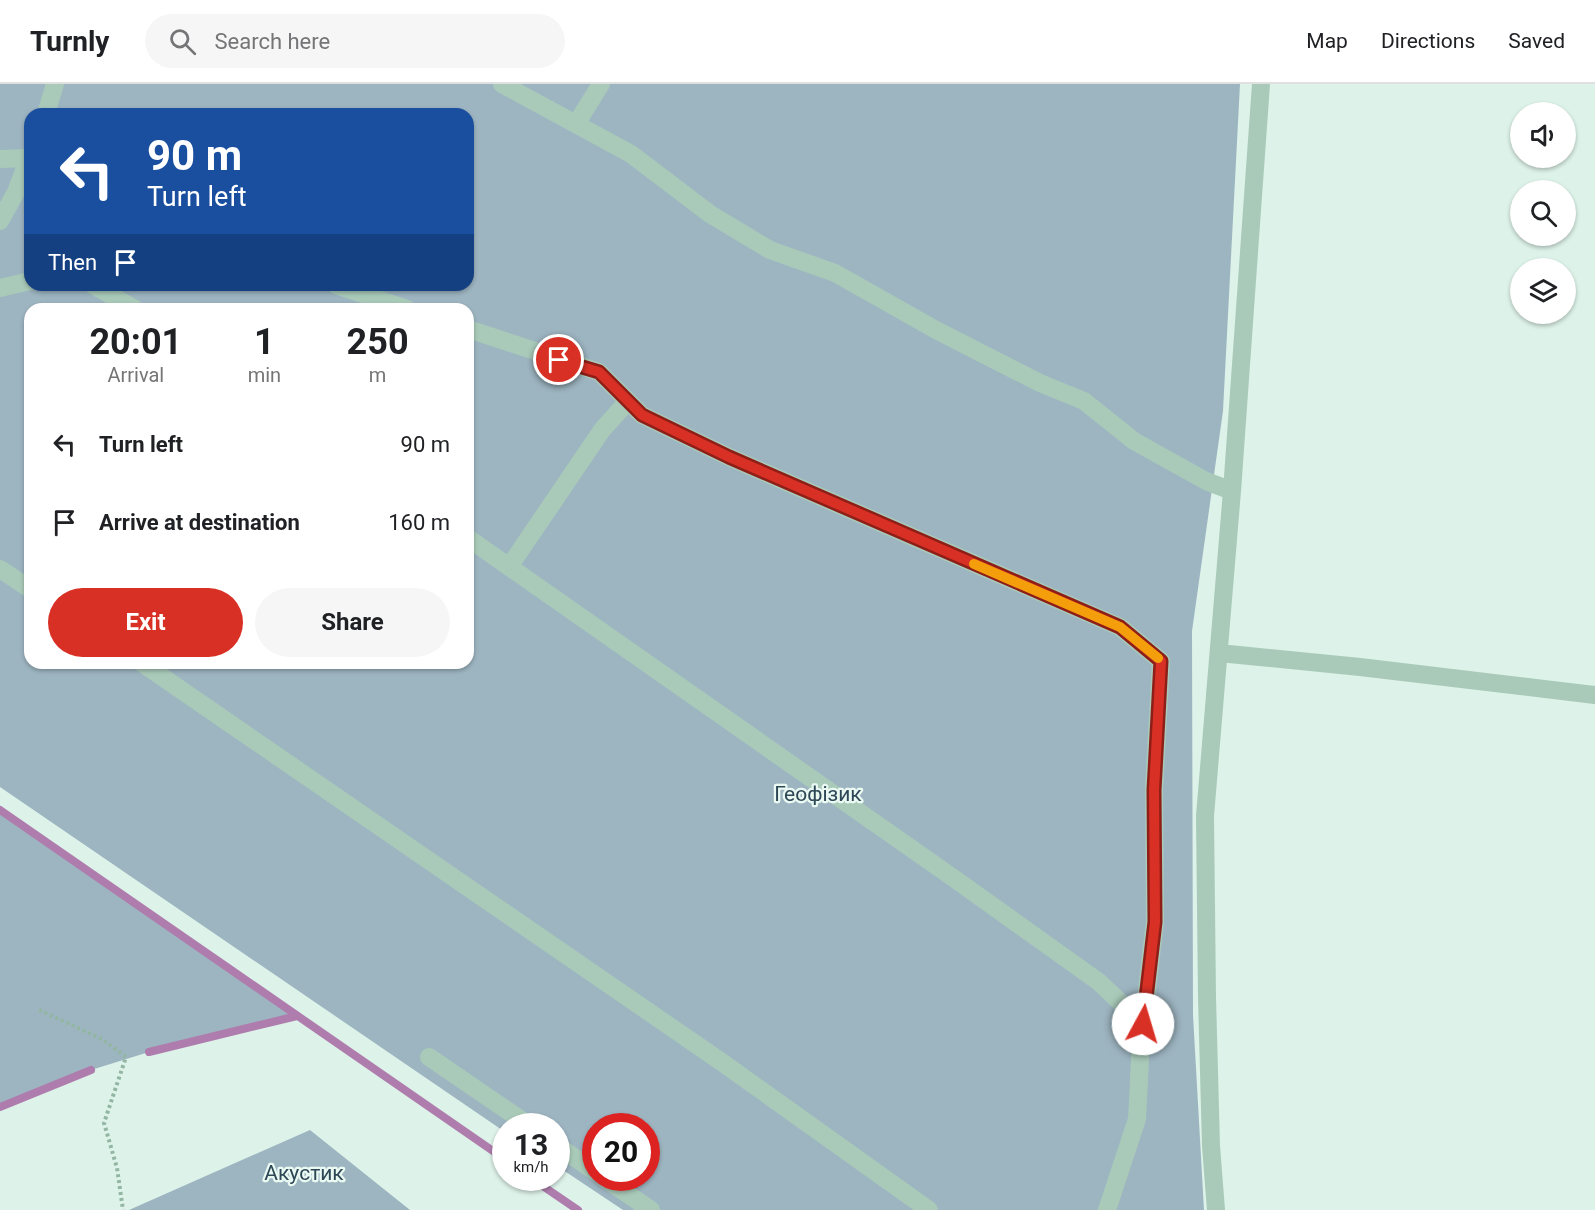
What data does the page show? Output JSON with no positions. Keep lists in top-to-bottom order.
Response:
{
  "parks": ["Геофiзик", "Акустик"],
  "page": {
    "header": "Turnly",
    "search": "Search here",
    "nav": ["Map", "Directions", "Saved"],
    "turn": ["90 m", "Turn left"],
    "then": "Then",
    "eta": [
      "20:01",
      "Arrival",
      "1",
      "min",
      "250",
      "m"
    ],
    "list": [
      {
        "name": "Turn left",
        "value": "90 m"
      },
      {
        "name": "Arrive at destination",
        "value": "160 m"
      }
    ],
    "buttons": ["Exit", "Share"],
    "speed": "13 km/h",
    "limit": "20"
  }
}
